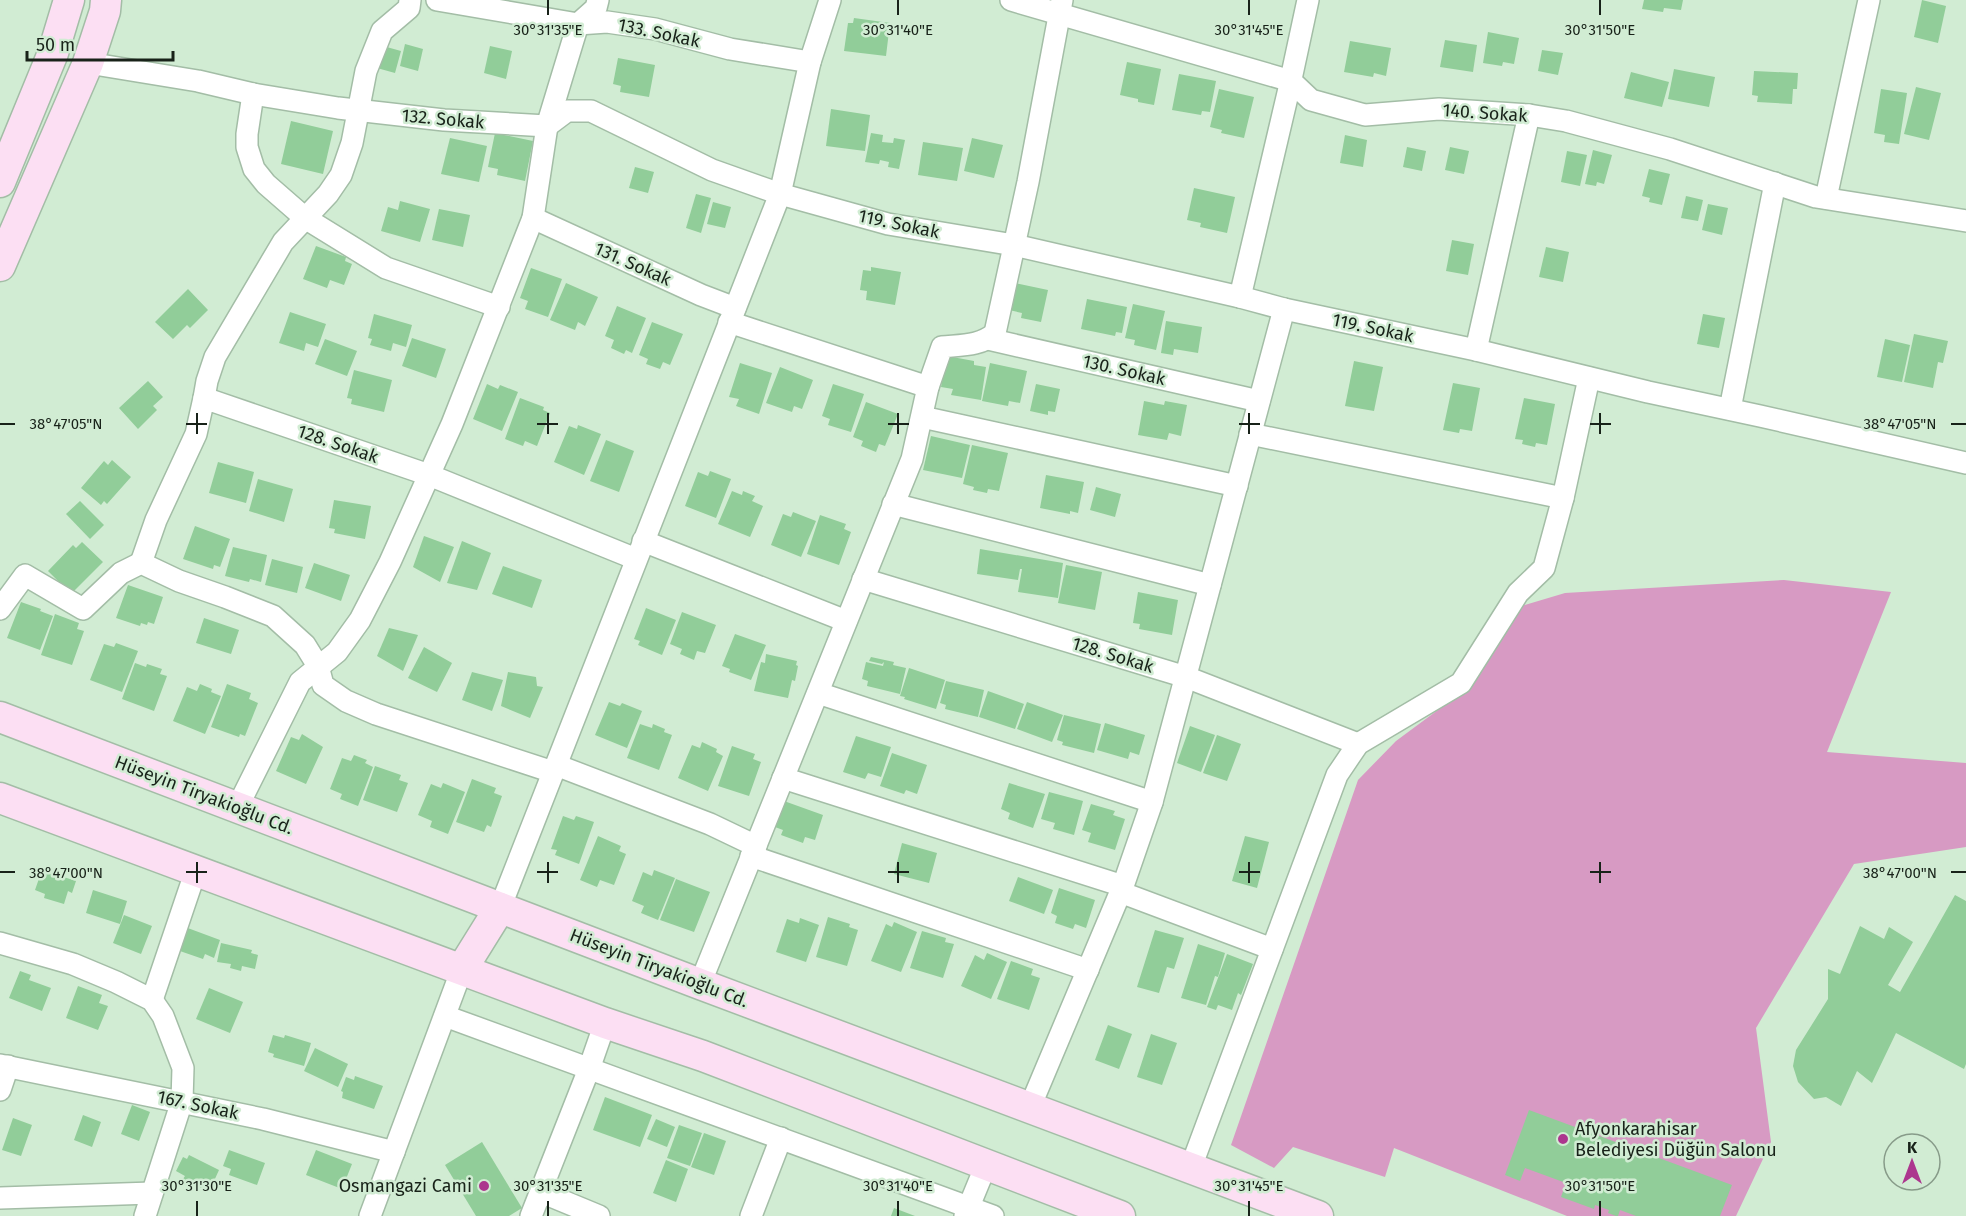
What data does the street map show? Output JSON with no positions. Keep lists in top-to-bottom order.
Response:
{
  "streets": {
    "street": [
      "133. Sokak",
      "140. Sokak",
      "132. Sokak",
      "119. Sokak",
      "131. Sokak",
      "130. Sokak",
      "128. Sokak",
      "Hüseyin Tiryakioğlu Cd.",
      "167. Sokak"
    ]
  },
  "places": ["Afyonkarahisar Belediyesi Düğün Salonu", "Osmangazi Cami"],
  "scale_bar": "50 m",
  "north": "top",
  "coordinates": [
    "30°31'35\"E",
    "30°31'40\"E",
    "30°31'45\"E",
    "30°31'50\"E",
    "38°47'05\"N",
    "38°47'00\"N",
    "30°31'30\"E"
  ]
}
